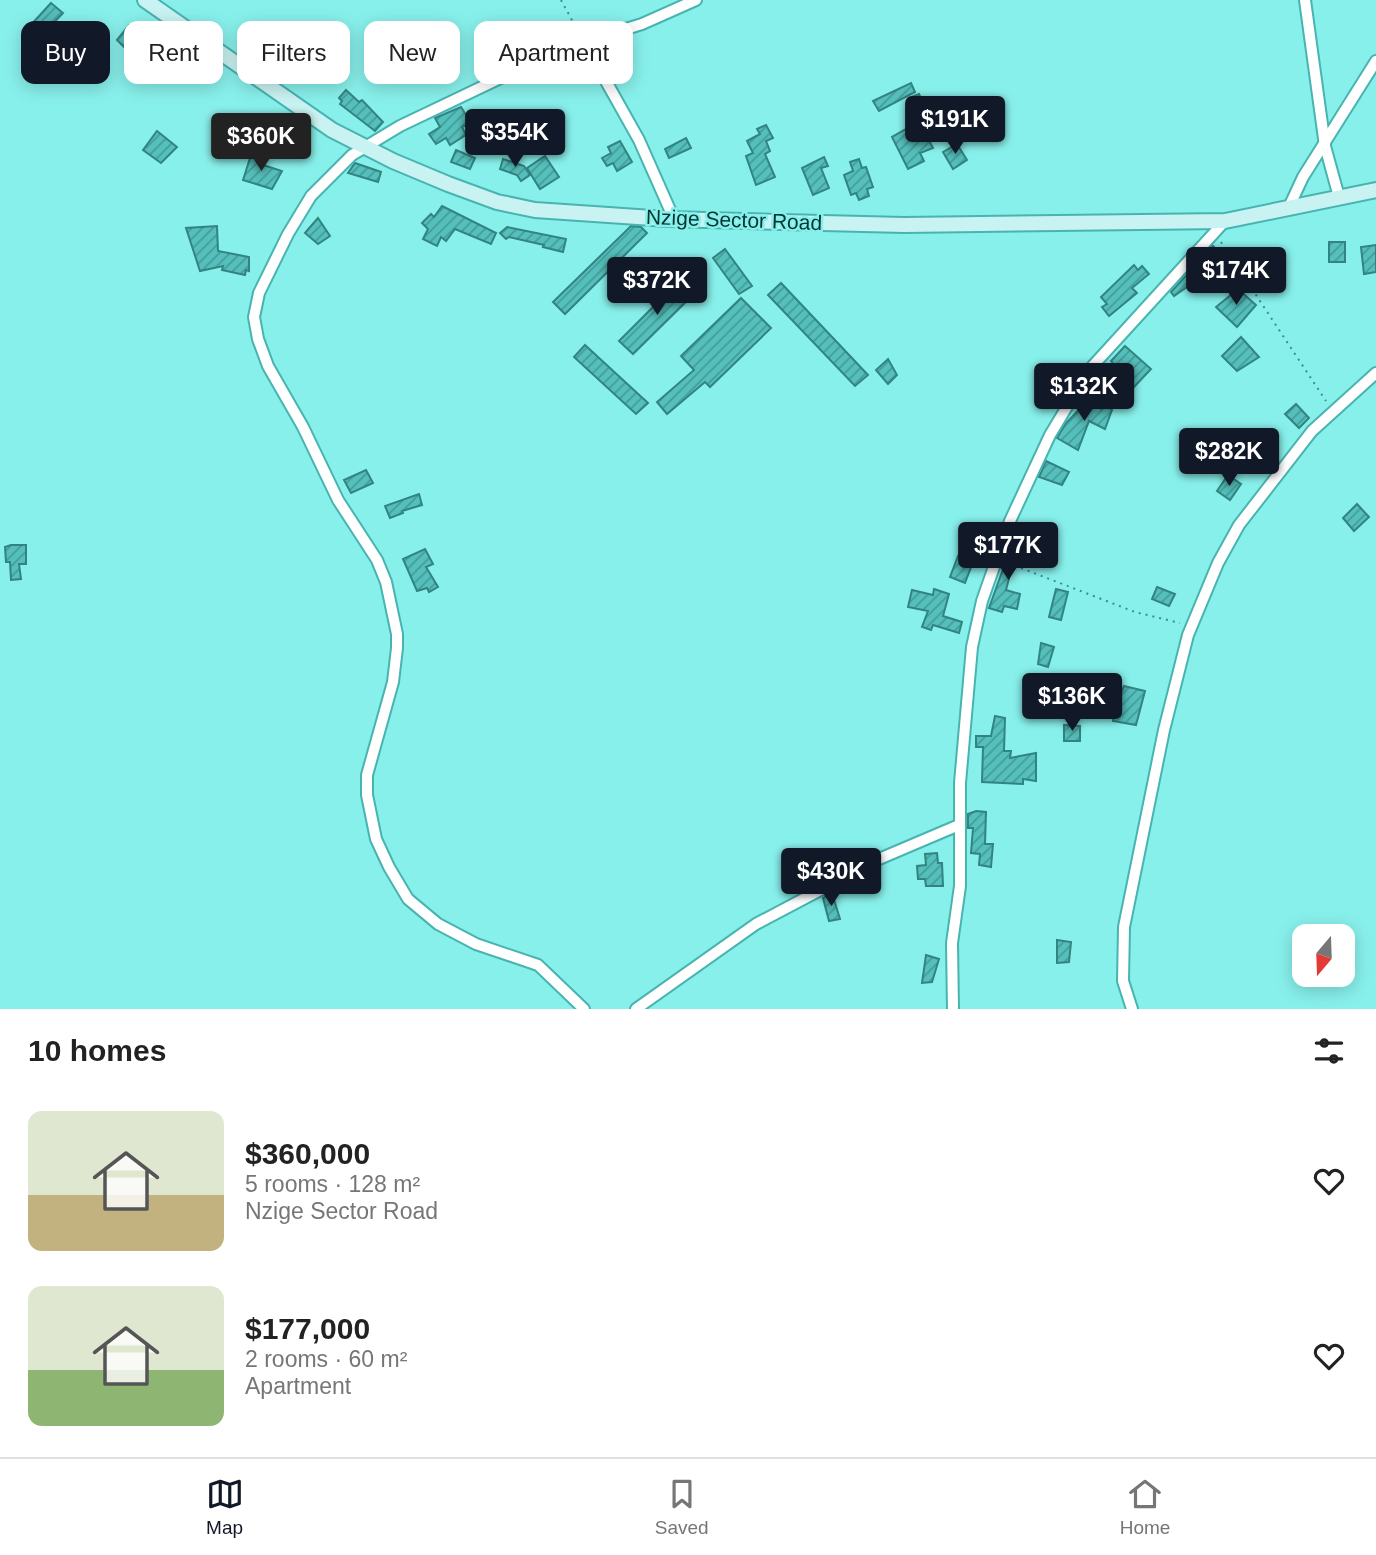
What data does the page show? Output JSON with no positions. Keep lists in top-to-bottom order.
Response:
{
  "streets": {
    "main road": ["Nzige Sector Road"]
  },
  "north": "bottom",
  "page": {
    "chip": [
      "Buy",
      "Rent",
      "Filters",
      "New",
      "Apartment"
    ],
    "price": [
      "$191K",
      "$354K",
      "$360K",
      "$174K",
      "$372K",
      "$132K",
      "$282K",
      "$177K",
      "$136K",
      "$430K"
    ],
    "heading": "10 homes",
    "list": [
      {
        "name": "$360,000",
        "note": "5 rooms · 128 m² · Nzige Sector Road"
      },
      {
        "name": "$177,000",
        "note": "2 rooms · 60 m² · Apartment"
      }
    ],
    "tabs": ["Map", "Saved", "Home"]
  }
}
